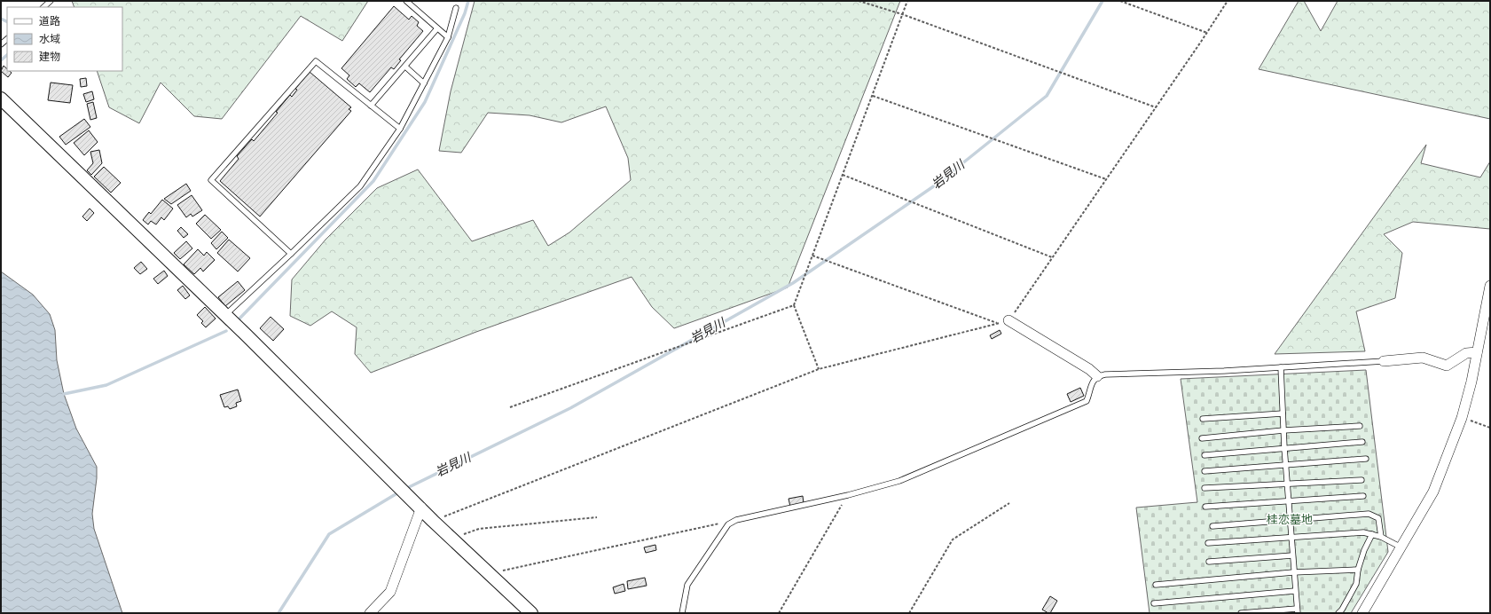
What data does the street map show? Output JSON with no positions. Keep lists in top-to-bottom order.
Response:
{
  "water": ["岩見川"],
  "parks": ["桂恋墓地"],
  "legend": ["道路", "水域", "建物"]
}
